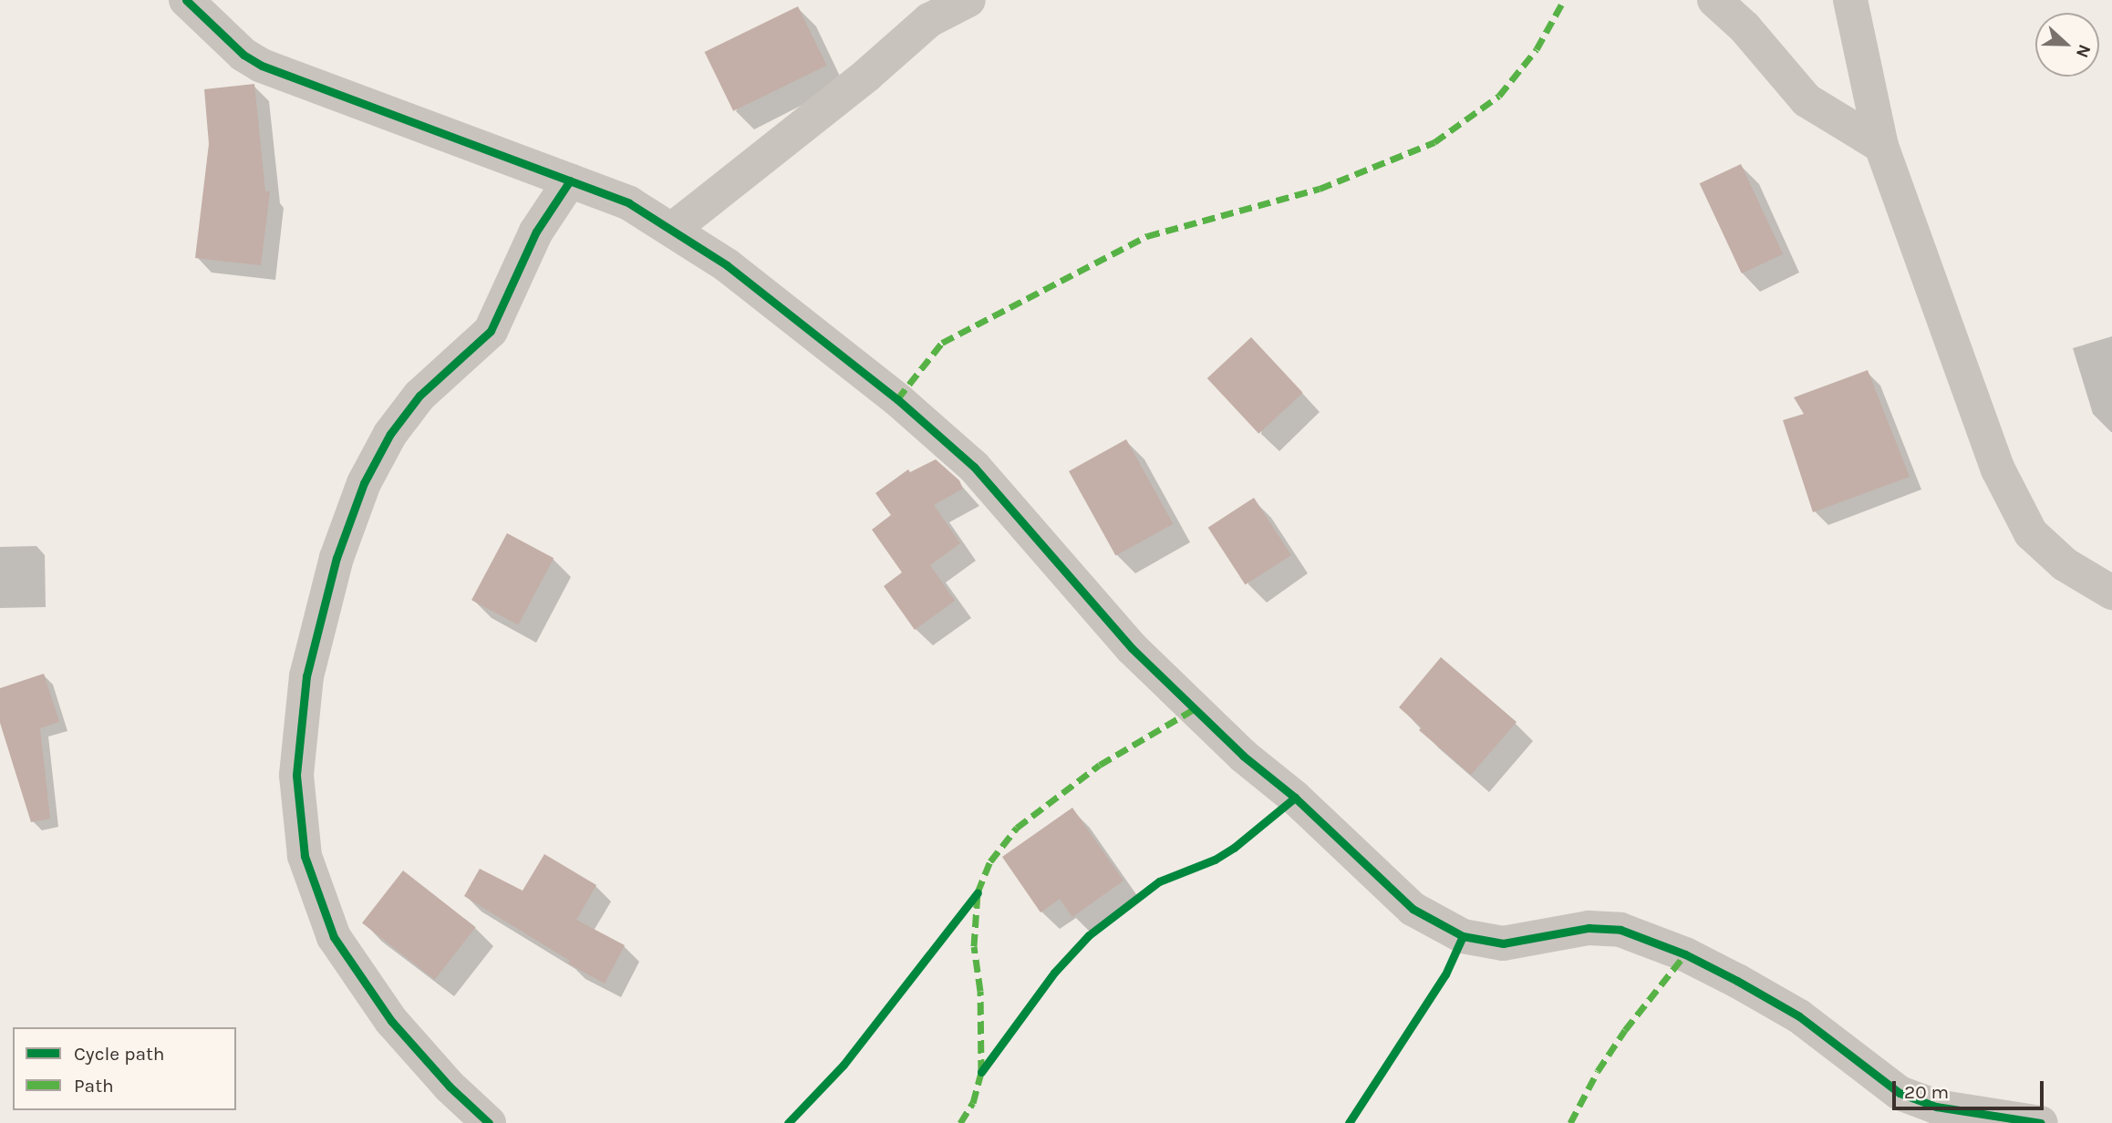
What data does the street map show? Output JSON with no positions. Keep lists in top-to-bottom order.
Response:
{
  "legend": ["Cycle path", "Path"],
  "scale_bar": "20 m",
  "north": "right"
}
